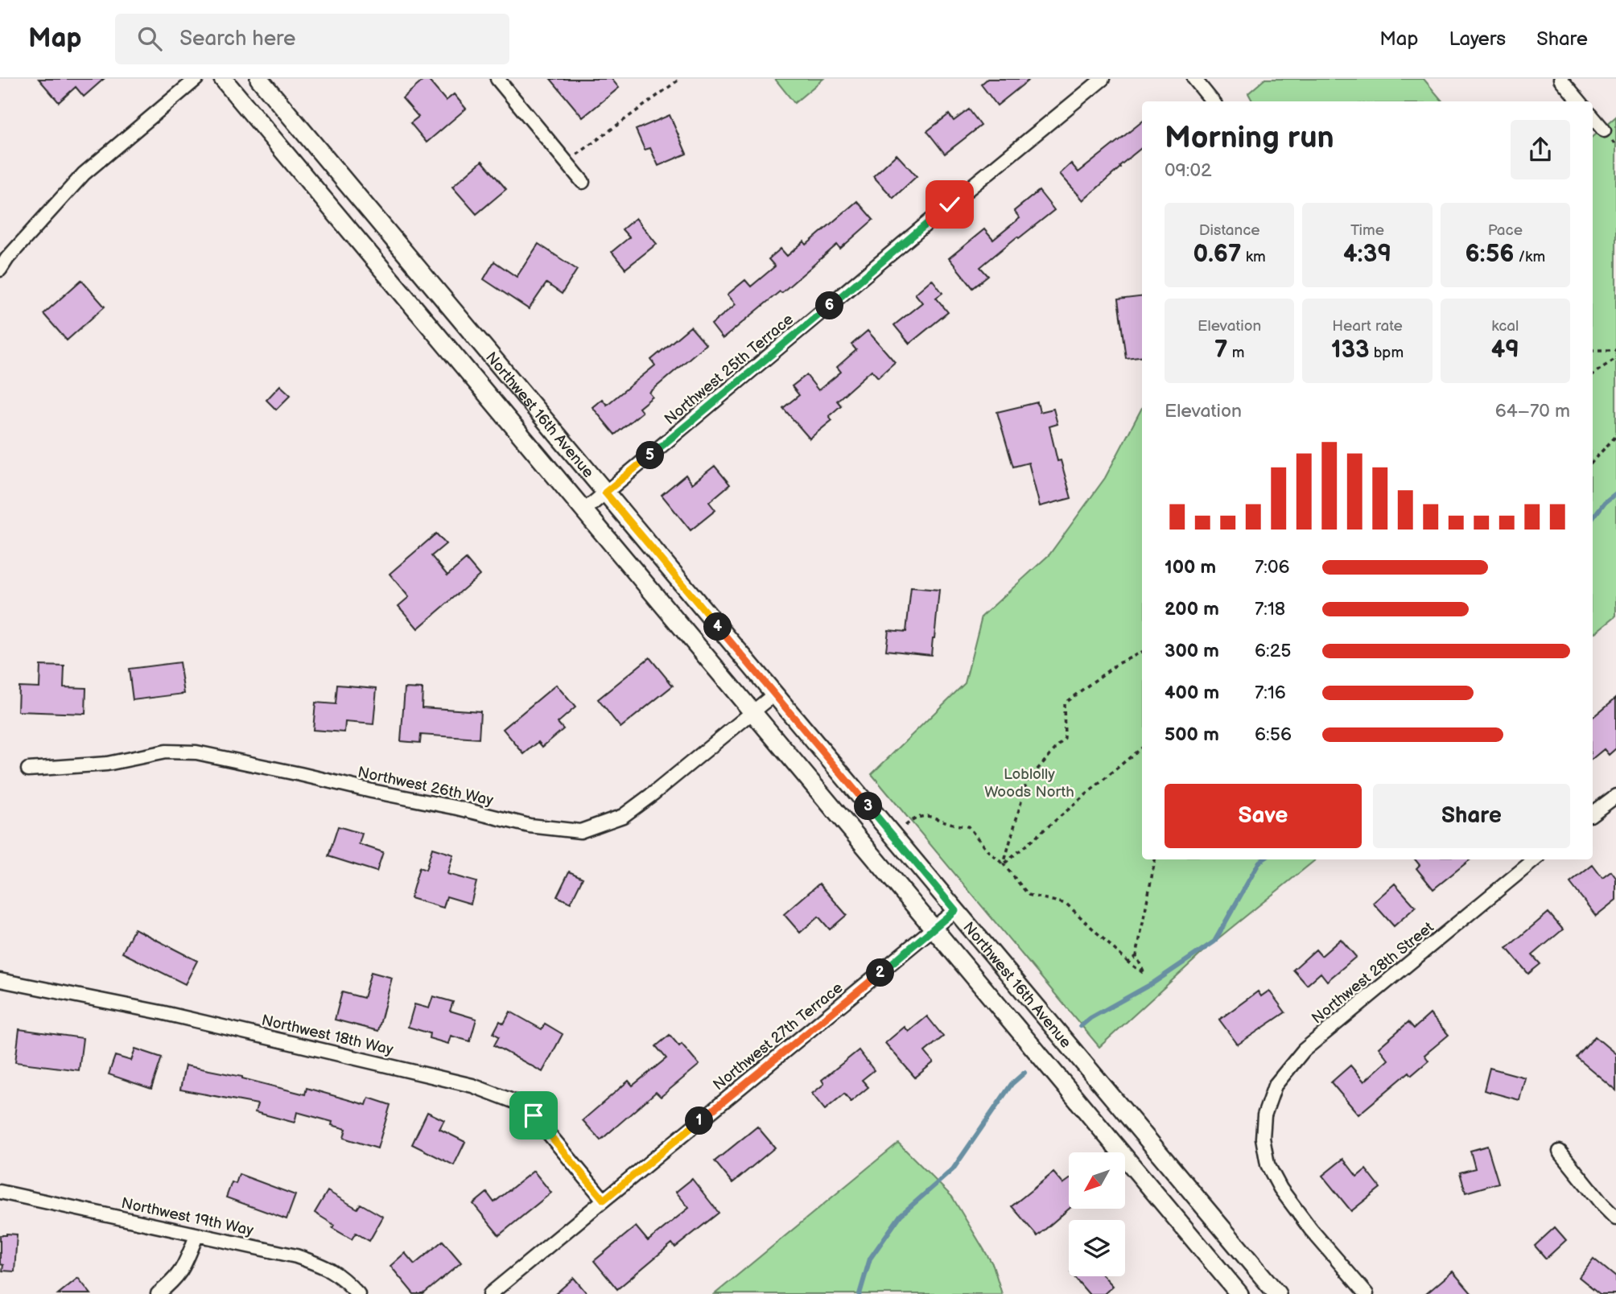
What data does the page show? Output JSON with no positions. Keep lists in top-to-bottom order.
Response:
{
  "streets": {
    "main road": ["Northwest 16th Avenue"],
    "street": [
      "Northwest 25th Terrace",
      "Northwest 26th Way",
      "Northwest 28th Street",
      "Northwest 18th Way",
      "Northwest 27th Terrace",
      "Northwest 19th Way"
    ]
  },
  "crossings": [
    ["Northwest 25th Terrace", "Northwest 16th Avenue"],
    ["Northwest 16th Avenue", "Northwest 26th Way"],
    ["Northwest 16th Avenue", "Northwest 27th Terrace"],
    ["Northwest 18th Way", "Northwest 27th Terrace"]
  ],
  "parks": ["Loblolly Woods North"],
  "north": "bottom left",
  "page": {
    "header": "Map",
    "search": "Search here",
    "nav": ["Map", "Layers", "Share"],
    "heading": ["Morning run", "09:02"],
    "stats": [
      ["Distance", "0.67 km"],
      ["Time", "4:39"],
      ["Pace", "6:56 /km"],
      ["Elevation", "7 m"],
      ["Heart rate", "133 bpm"],
      ["kcal", "49"]
    ],
    "pins": [
      "6",
      "5",
      "4",
      "3",
      "2",
      "1"
    ],
    "chart": ["Elevation", "64–70 m"],
    "list": [
      {
        "name": "100 m",
        "note": "7:06"
      },
      {
        "name": "200 m",
        "note": "7:18"
      },
      {
        "name": "300 m",
        "note": "6:25"
      },
      {
        "name": "400 m",
        "note": "7:16"
      },
      {
        "name": "500 m",
        "note": "6:56"
      }
    ],
    "buttons": ["Save", "Share"]
  }
}
